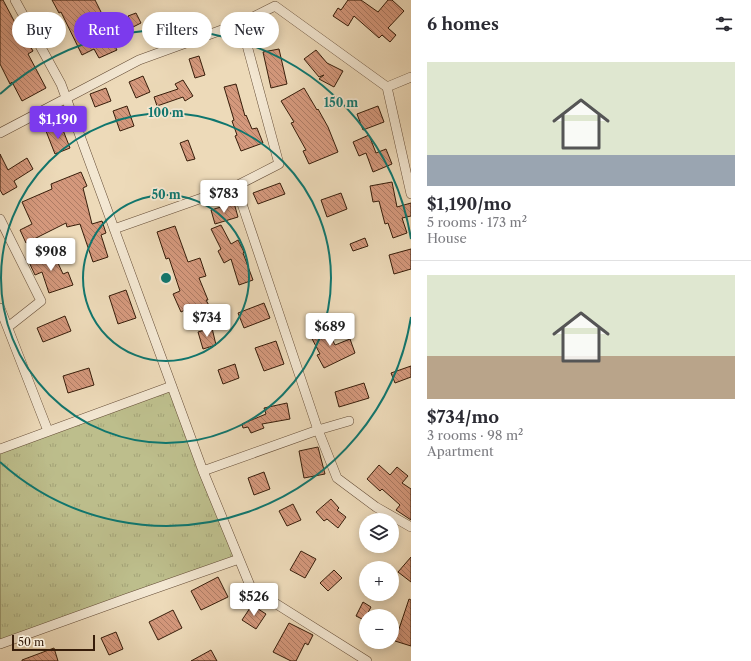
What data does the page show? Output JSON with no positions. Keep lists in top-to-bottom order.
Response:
{
  "scale_bar": "50 m",
  "page": {
    "heading": "6 homes",
    "chip": [
      "Buy",
      "Rent",
      "Filters",
      "New"
    ],
    "list": [
      {
        "name": "$1,190/mo",
        "note": "5 rooms · 173 m² · House"
      },
      {
        "name": "$734/mo",
        "note": "3 rooms · 98 m² · Apartment"
      }
    ],
    "price": [
      "$1,190",
      "$783",
      "$908",
      "$734",
      "$689",
      "$526"
    ],
    "map_buttons": ["+", "−"],
    "scale": "50 m"
  },
  "rings": ["150 m", "100 m", "50 m"]
}
